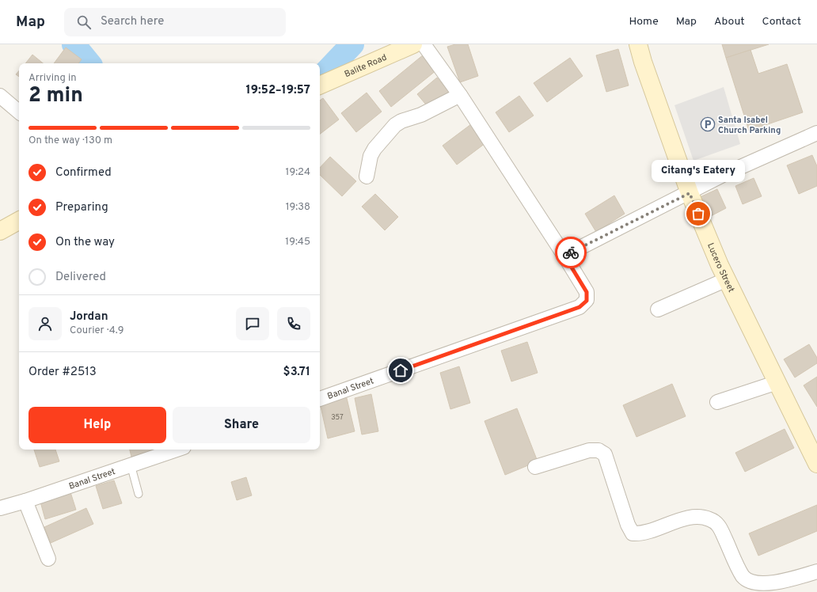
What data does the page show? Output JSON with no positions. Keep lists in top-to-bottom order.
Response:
{
  "streets": {
    "street": ["Balite Road", "Lucero Street", "Banal Street"]
  },
  "places": {
    "parking": ["Santa Isabel Church Parking"],
    "other": ["Citang's Eatery"]
  },
  "house_numbers": ["357"],
  "page": {
    "header": "Map",
    "search": "Search here",
    "nav": [
      "Home",
      "Map",
      "About",
      "Contact"
    ],
    "heading": ["2 min", "Arriving in", "19:52–19:57"],
    "panel": [
      "Jordan",
      "Courier · 4.9",
      "Order #2513",
      "$3.71"
    ],
    "bar": "On the way · 130 m",
    "list": [
      ["Confirmed", "19:24"],
      ["Preparing", "19:38"],
      ["On the way", "19:45"],
      "Delivered"
    ],
    "bubble": "Citang's Eatery",
    "buttons": ["Help", "Share"]
  }
}
